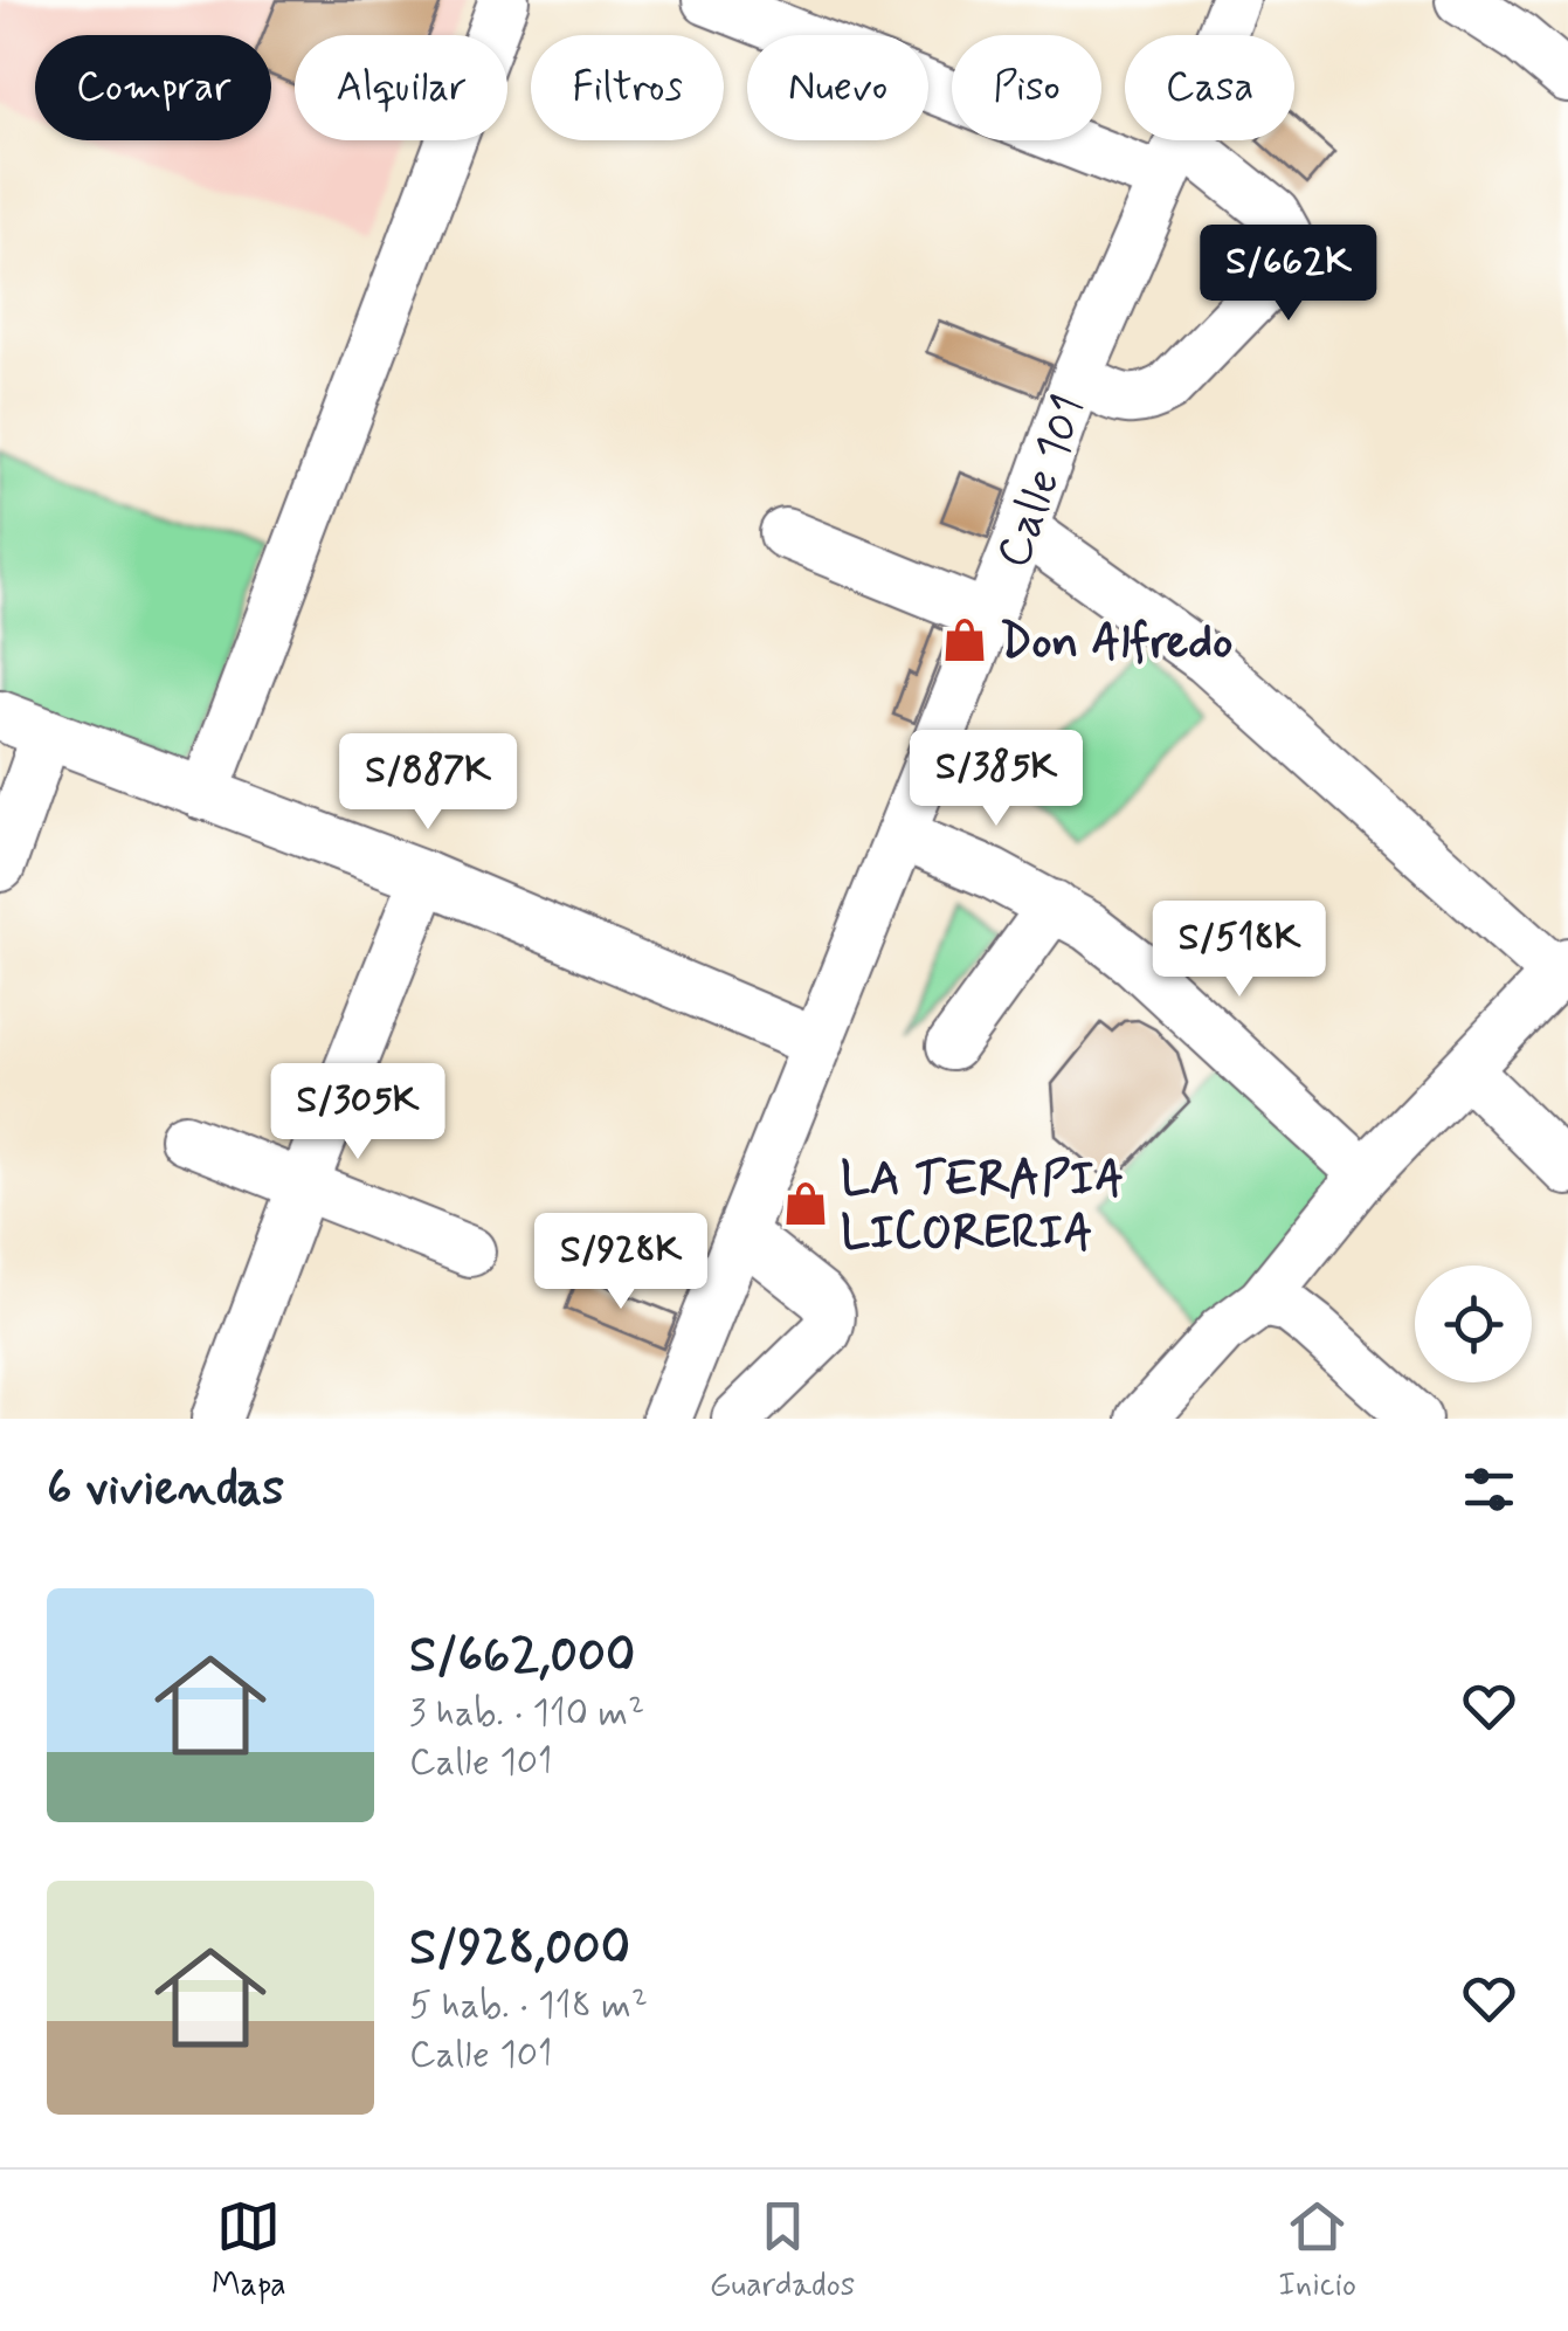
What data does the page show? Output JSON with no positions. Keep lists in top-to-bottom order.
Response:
{
  "streets": {
    "street": ["Calle 101"]
  },
  "places": {
    "shop": ["Don Alfredo", "LA TERAPIA LICORERIA"]
  },
  "page": {
    "chip": [
      "Comprar",
      "Alquilar",
      "Filtros",
      "Nuevo",
      "Piso",
      "Casa"
    ],
    "price": [
      "S/662K",
      "S/385K",
      "S/887K",
      "S/518K",
      "S/305K",
      "S/928K"
    ],
    "heading": "6 viviendas",
    "list": [
      {
        "name": "S/662,000",
        "note": "3 hab. · 110 m² · Calle 101"
      },
      {
        "name": "S/928,000",
        "note": "5 hab. · 118 m² · Calle 101"
      }
    ],
    "tabs": ["Mapa", "Guardados", "Inicio"]
  }
}
